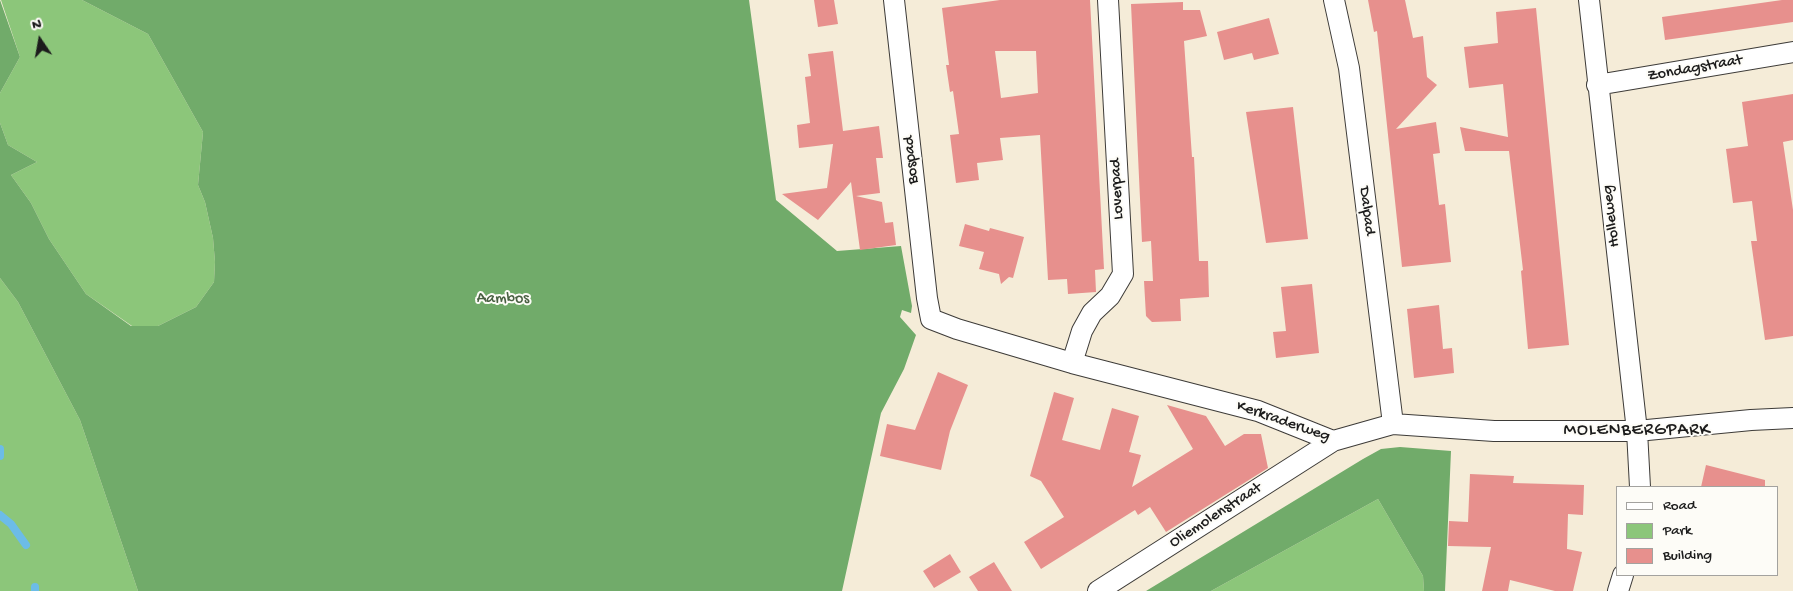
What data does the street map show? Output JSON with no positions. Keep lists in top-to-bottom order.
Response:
{
  "streets": {
    "street": [
      "Zondagstraat",
      "Bospad",
      "Loverpad",
      "Dalpad",
      "Holleweg",
      "Kerkraderweg",
      "Oliemolenstraat"
    ]
  },
  "crossings": [
    ["Zondagstraat", "Holleweg"],
    ["Bospad", "Kerkraderweg"],
    ["Loverpad", "Kerkraderweg"],
    ["Dalpad", "Kerkraderweg"],
    ["Holleweg", "Kerkraderweg"],
    ["Kerkraderweg", "Oliemolenstraat"]
  ],
  "districts": ["MOLENBERGPARK"],
  "parks": ["Aambos"],
  "legend": ["Road", "Park", "Building"],
  "north": "top"
}
